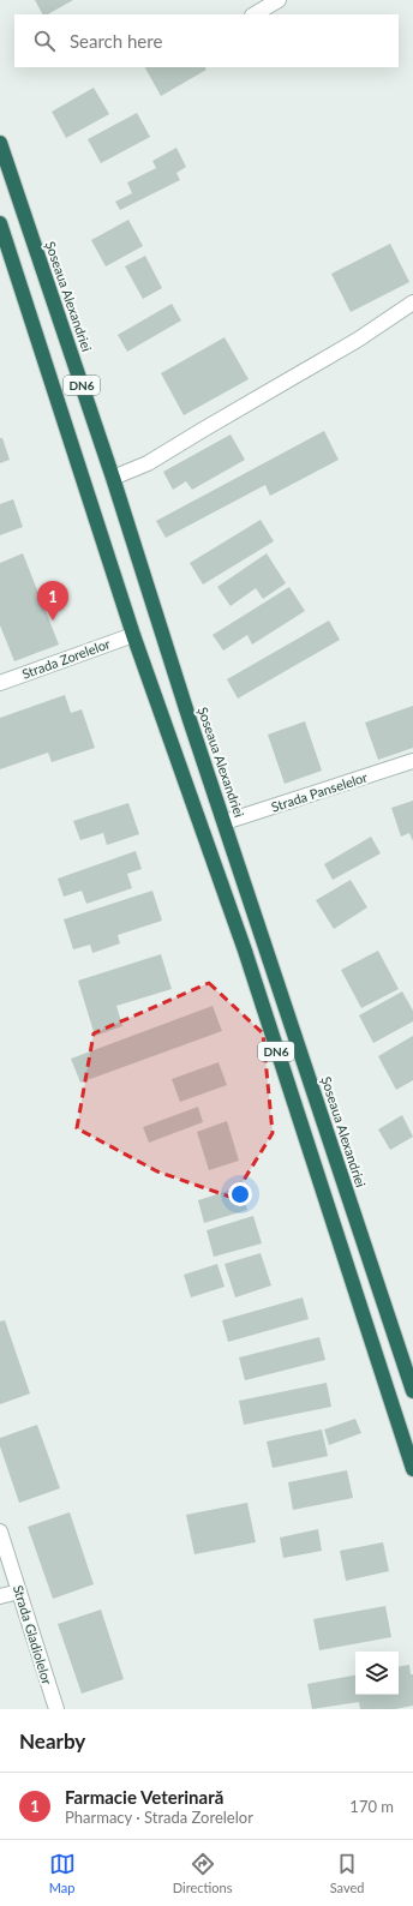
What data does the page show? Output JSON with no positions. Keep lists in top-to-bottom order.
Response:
{
  "streets": {
    "highway": ["Șoseaua Alexandriei", "DN6"],
    "street": ["Strada Zorelelor", "Strada Panselelor", "Strada Gladiolelor"]
  },
  "crossings": [
    ["Șoseaua Alexandriei", "Strada Panselelor"],
    ["DN6", "Strada Zorelelor"]
  ],
  "page": {
    "search": "Search here",
    "pins": "1",
    "heading": "Nearby",
    "list": [
      {
        "mark": "1",
        "name": "Farmacie Veterinară",
        "note": "Pharmacy · Strada Zorelelor",
        "value": "170 m"
      }
    ],
    "nav": ["Map", "Directions", "Saved"]
  }
}
